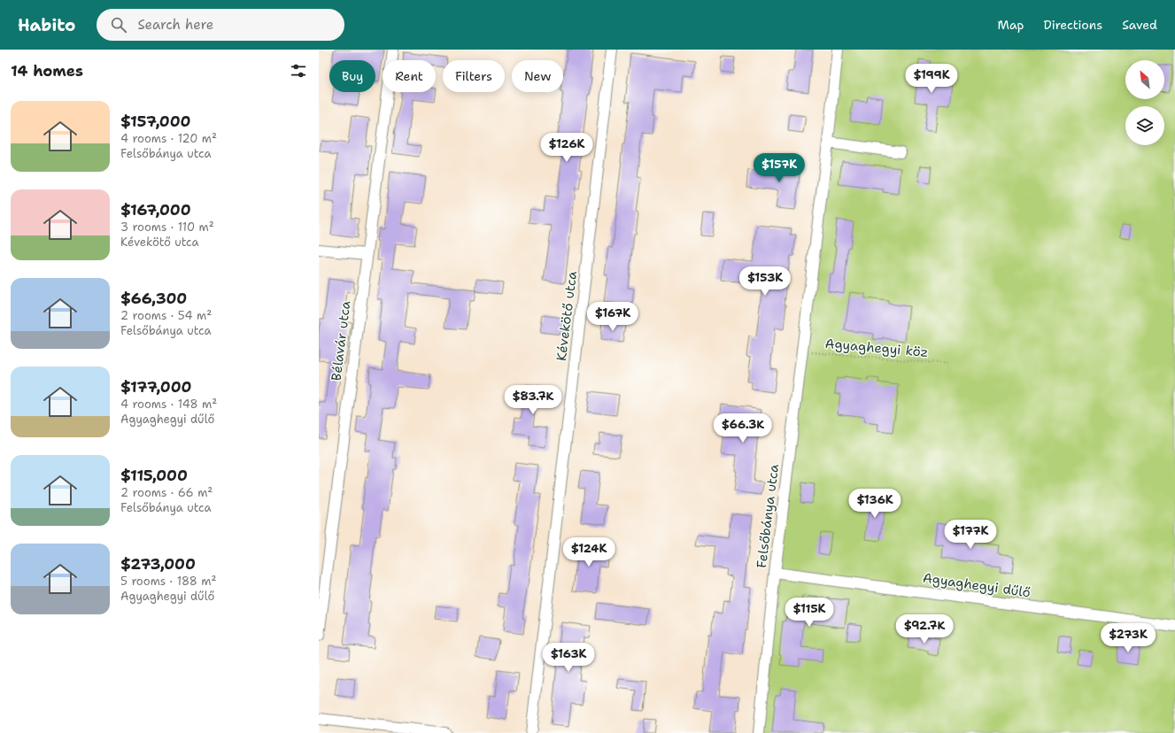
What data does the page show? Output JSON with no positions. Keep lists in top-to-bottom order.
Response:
{
  "streets": {
    "street": [
      "Kévekötő utca",
      "Bélavár utca",
      "Felsőbánya utca",
      "Agyaghegyi dűlő"
    ],
    "path": ["Agyaghegyi köz"]
  },
  "crossings": [
    ["Agyaghegyi köz", "Felsőbánya utca"],
    ["Felsőbánya utca", "Agyaghegyi dűlő"]
  ],
  "north": "top left",
  "page": {
    "header": "Habito",
    "search": "Search here",
    "nav": ["Map", "Directions", "Saved"],
    "heading": "14 homes",
    "chip": [
      "Buy",
      "Rent",
      "Filters",
      "New"
    ],
    "price": [
      "$199K",
      "$126K",
      "$157K",
      "$153K",
      "$167K",
      "$83.7K",
      "$66.3K",
      "$136K",
      "$177K",
      "$124K",
      "$115K",
      "$92.7K",
      "$273K",
      "$163K"
    ],
    "list": [
      {
        "name": "$157,000",
        "note": "4 rooms · 120 m² · Felsőbánya utca"
      },
      {
        "name": "$167,000",
        "note": "3 rooms · 110 m² · Kévekötő utca"
      },
      {
        "name": "$66,300",
        "note": "2 rooms · 54 m² · Felsőbánya utca"
      },
      {
        "name": "$177,000",
        "note": "4 rooms · 148 m² · Agyaghegyi dűlő"
      },
      {
        "name": "$115,000",
        "note": "2 rooms · 66 m² · Felsőbánya utca"
      },
      {
        "name": "$273,000",
        "note": "5 rooms · 188 m² · Agyaghegyi dűlő"
      }
    ]
  }
}
